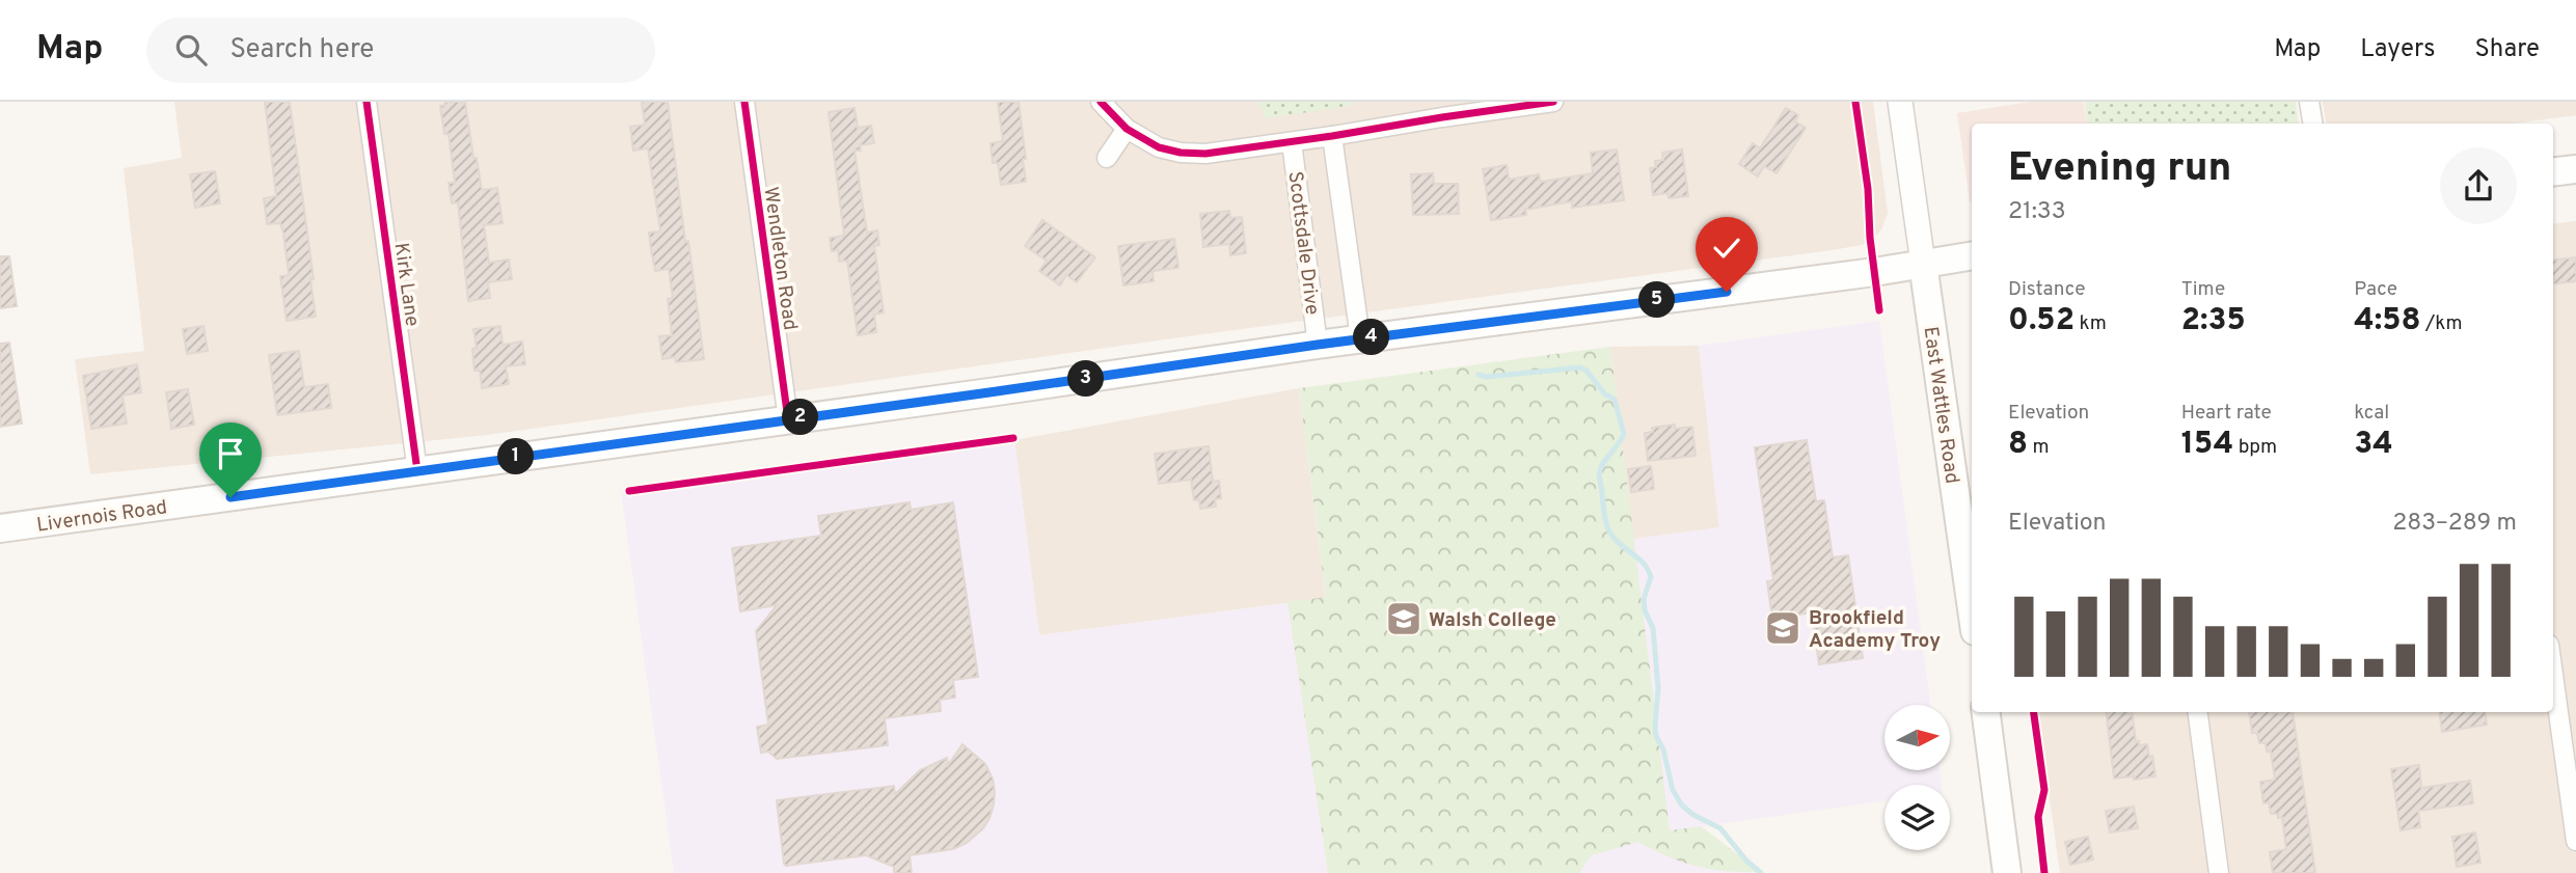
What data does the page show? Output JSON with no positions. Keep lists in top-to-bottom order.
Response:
{
  "streets": {
    "main road": ["East Wattles Road", "Livernois Road"],
    "street": ["Scottsdale Drive", "Wendleton Road", "Kirk Lane"]
  },
  "crossings": [
    ["Scottsdale Drive", "Livernois Road"],
    ["Wendleton Road", "Livernois Road"],
    ["Kirk Lane", "Livernois Road"],
    ["East Wattles Road", "Livernois Road"]
  ],
  "places": {
    "school or university": ["Walsh College", "Brookfield Academy Troy"]
  },
  "north": "right",
  "page": {
    "header": "Map",
    "search": "Search here",
    "nav": ["Map", "Layers", "Share"],
    "heading": ["Evening run", "21:33"],
    "stats": [
      ["Distance", "0.52 km"],
      ["Time", "2:35"],
      ["Pace", "4:58 /km"],
      ["Elevation", "8 m"],
      ["Heart rate", "154 bpm"],
      ["kcal", "34"]
    ],
    "pins": [
      "5",
      "4",
      "3",
      "2",
      "1"
    ],
    "chart": ["Elevation", "283–289 m"]
  }
}
